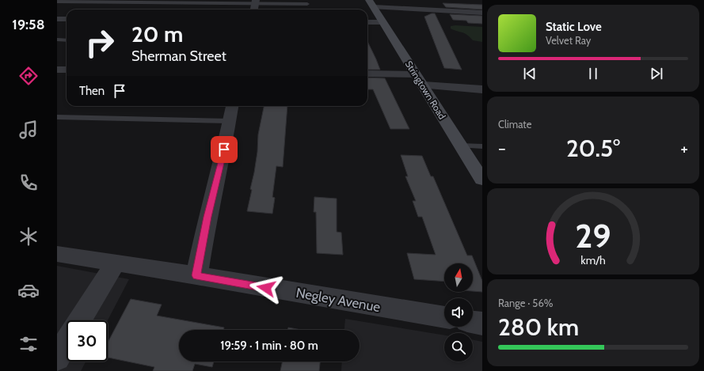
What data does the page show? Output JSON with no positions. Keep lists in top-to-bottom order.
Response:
{
  "streets": {
    "main road": ["Stringtown Road"],
    "street": ["Negley Avenue"]
  },
  "north": "top",
  "page": {
    "tabs": "19:58",
    "turn": ["20 m", "Sherman Street"],
    "song": ["Static Love", "Velvet Ray"],
    "then": "Then",
    "tile": [
      "Climate",
      ["Range · 56%", "280 km"]
    ],
    "heat": ["−", "20.5°", "+"],
    "limit": "30",
    "trip": "19:59 · 1 min · 80 m",
    "gauge": ["29", "km/h"]
  }
}
